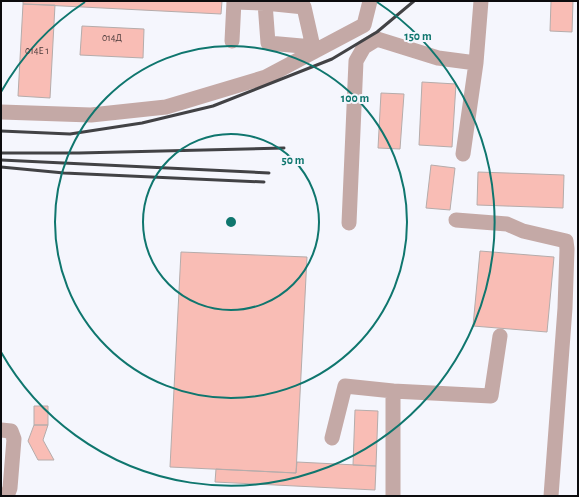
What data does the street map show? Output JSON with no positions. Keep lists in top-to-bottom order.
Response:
{
  "house_numbers": ["014Д", "014Е 1"],
  "rings": ["150 m", "100 m", "50 m"]
}
